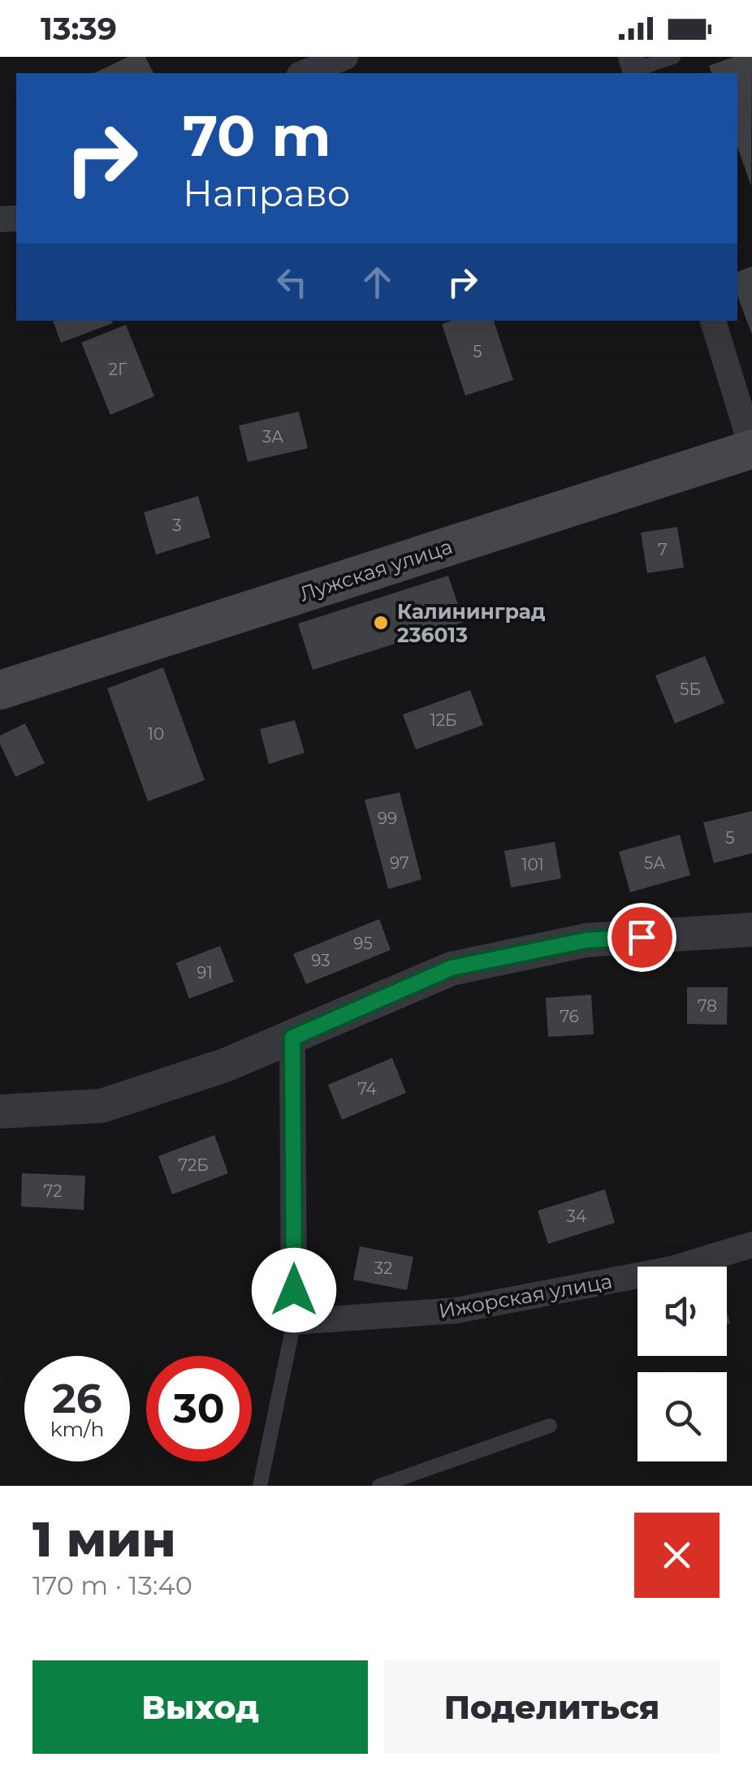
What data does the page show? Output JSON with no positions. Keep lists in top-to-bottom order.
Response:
{
  "streets": {
    "main road": ["Лужская улица"],
    "street": ["Ижорская улица"]
  },
  "places": ["Калининград 236013"],
  "house_numbers": [
    "5",
    "2Г",
    "3А",
    "3",
    "7",
    "5Б",
    "12Б",
    "10",
    "99",
    "5",
    "97",
    "5А",
    "101",
    "95",
    "93",
    "91",
    "78",
    "76",
    "74",
    "72Б",
    "72",
    "34",
    "32"
  ],
  "page": {
    "status": "13:39",
    "turn": ["70 m", "Направо"],
    "speed": "26 km/h",
    "limit": "30",
    "heading": ["1 мин", "170 m · 13:40"],
    "buttons": ["Выход", "Поделиться"]
  }
}
